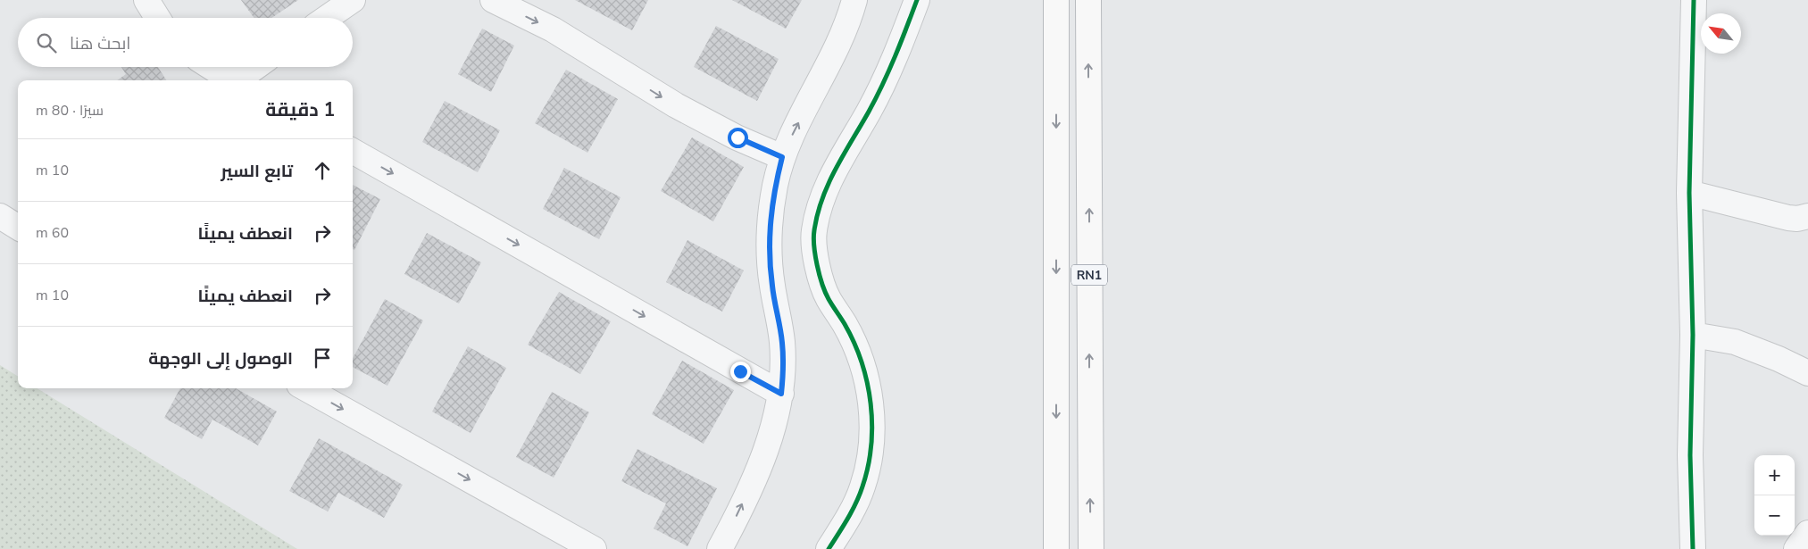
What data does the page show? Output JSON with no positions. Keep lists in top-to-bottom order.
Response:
{
  "streets": {
    "highway": ["RN1"]
  },
  "north": "top left",
  "page": {
    "search": "ابحث هنا",
    "heading": ["1 دقيقة", "سيرًا · 80 m"],
    "list": [
      ["تابع السير", "10 m"],
      ["انعطف يمينًا", "60 m"],
      ["انعطف يمينًا", "10 m"],
      "الوصول إلى الوجهة"
    ],
    "map_buttons": ["+", "−"]
  }
}
